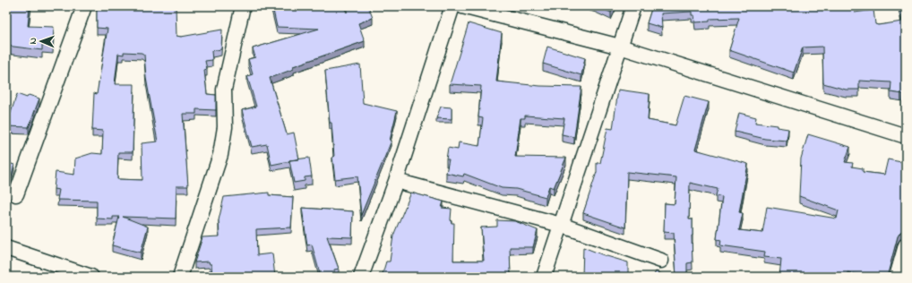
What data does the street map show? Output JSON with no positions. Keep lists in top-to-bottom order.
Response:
{
  "north": "left"
}
